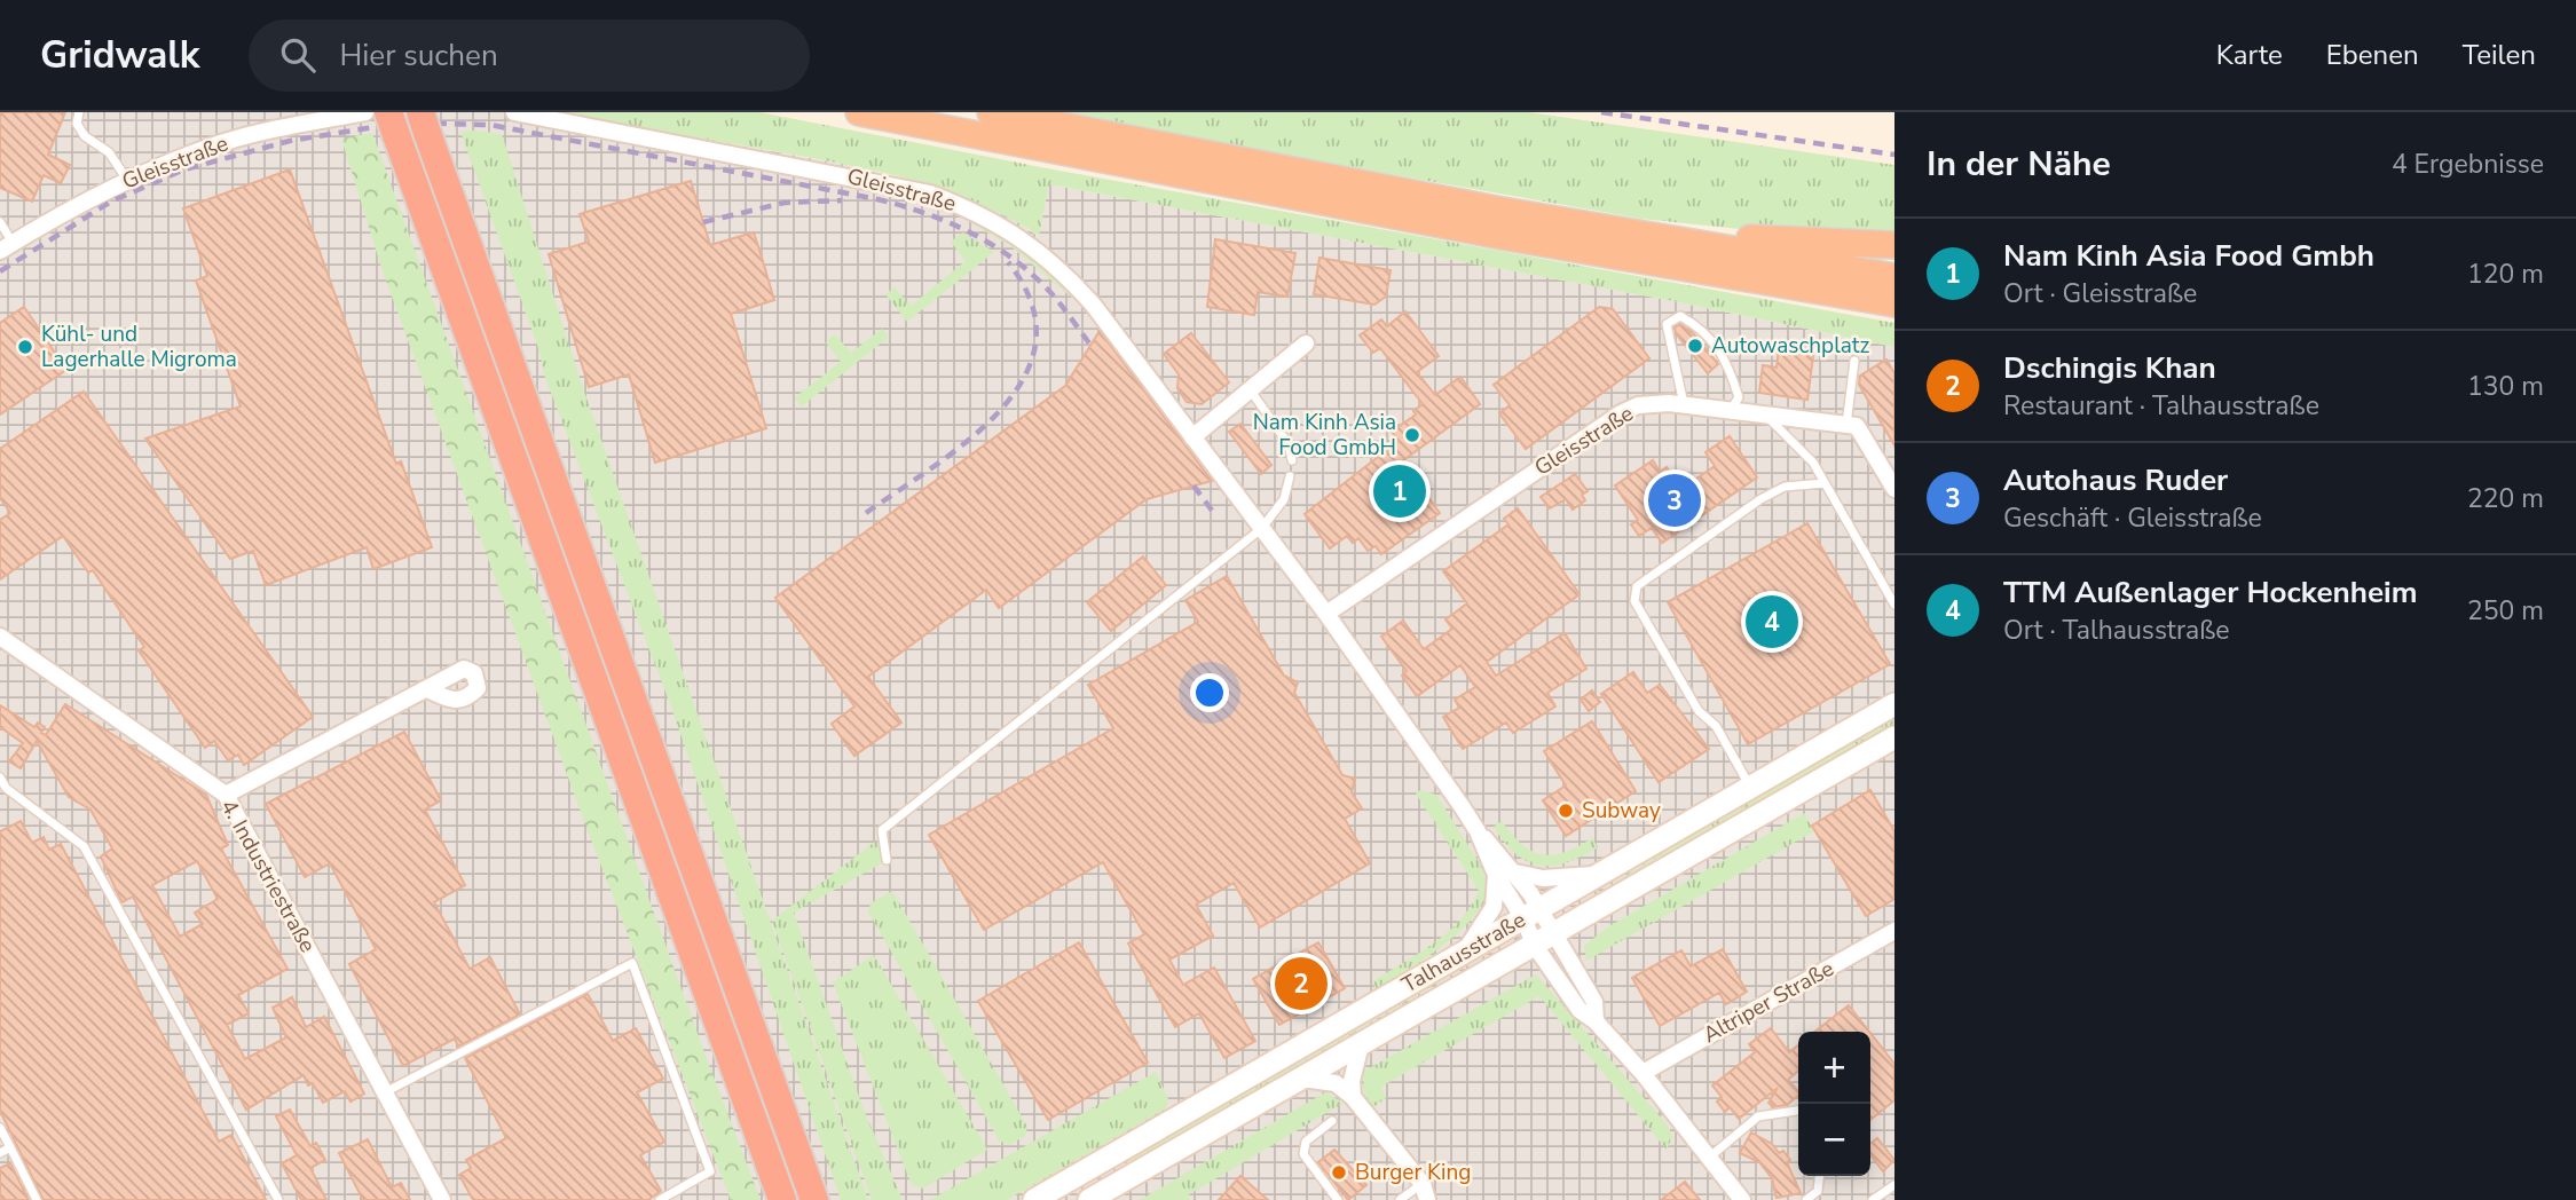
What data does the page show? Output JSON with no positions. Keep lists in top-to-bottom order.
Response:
{
  "streets": {
    "main road": ["Talhausstraße"],
    "street": ["Gleisstraße", "4. Industriestraße", "Altriper Straße"]
  },
  "crossings": [
    ["Gleisstraße", "Talhausstraße"]
  ],
  "places": [
    "Autowaschplatz",
    "Kühl- und Lagerhalle Migroma",
    "Nam Kinh Asia Food GmbH",
    "Subway",
    "Burger King"
  ],
  "page": {
    "header": "Gridwalk",
    "search": "Hier suchen",
    "nav": ["Karte", "Ebenen", "Teilen"],
    "heading": ["In der Nähe", "4 Ergebnisse"],
    "list": [
      {
        "mark": "1",
        "name": "Nam Kinh Asia Food Gmbh",
        "note": "Ort · Gleisstraße",
        "value": "120 m"
      },
      {
        "mark": "2",
        "name": "Dschingis Khan",
        "note": "Restaurant · Talhausstraße",
        "value": "130 m"
      },
      {
        "mark": "3",
        "name": "Autohaus Ruder",
        "note": "Geschäft · Gleisstraße",
        "value": "220 m"
      },
      {
        "mark": "4",
        "name": "TTM Außenlager Hockenheim",
        "note": "Ort · Talhausstraße",
        "value": "250 m"
      }
    ],
    "pins": [
      "1",
      "3",
      "4",
      "2"
    ],
    "map_buttons": ["+", "−"]
  }
}
